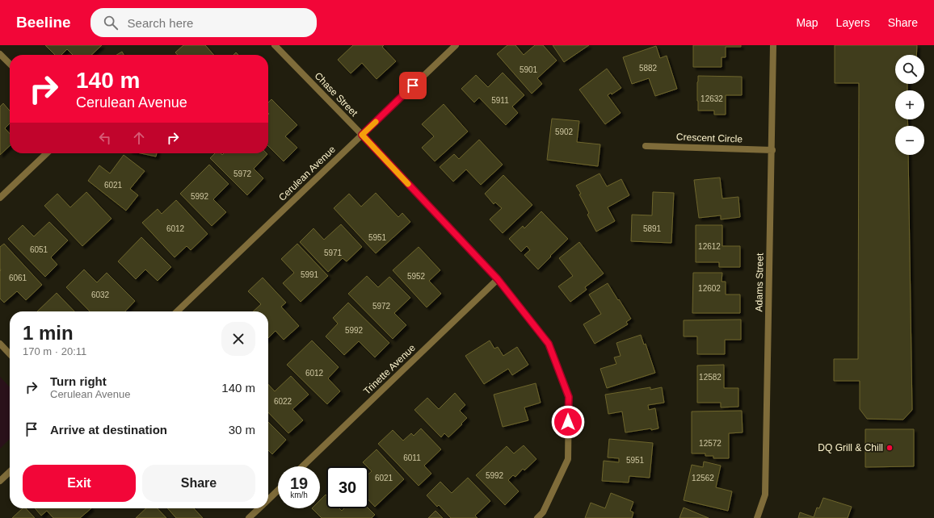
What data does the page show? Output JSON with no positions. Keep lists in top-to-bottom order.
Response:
{
  "streets": {
    "street": [
      "Chase Street",
      "Crescent Circle",
      "Cerulean Avenue",
      "Adams Street",
      "Trinette Avenue"
    ]
  },
  "crossings": [
    ["Chase Street", "Cerulean Avenue"],
    ["Chase Street", "Trinette Avenue"],
    ["Crescent Circle", "Adams Street"]
  ],
  "places": ["DQ Grill & Chill"],
  "house_numbers": [
    "5882",
    "5901",
    "12632",
    "5911",
    "5902",
    "5972",
    "6021",
    "5992",
    "6012",
    "5891",
    "5951",
    "12612",
    "6051",
    "5971",
    "5991",
    "5952",
    "6061",
    "12602",
    "6032",
    "5972",
    "5992",
    "6012",
    "12582",
    "6022",
    "12572",
    "6011",
    "5951",
    "5992",
    "6021",
    "12562"
  ],
  "page": {
    "header": "Beeline",
    "search": "Search here",
    "nav": ["Map", "Layers", "Share"],
    "map_buttons": ["+", "−"],
    "turn": ["140 m", "Cerulean Avenue"],
    "heading": ["1 min", "170 m · 20:11"],
    "list": [
      {
        "name": "Turn right",
        "note": "Cerulean Avenue",
        "value": "140 m"
      },
      {
        "name": "Arrive at destination",
        "value": "30 m"
      }
    ],
    "buttons": ["Exit", "Share"],
    "speed": "19 km/h",
    "limit": "30"
  }
}
